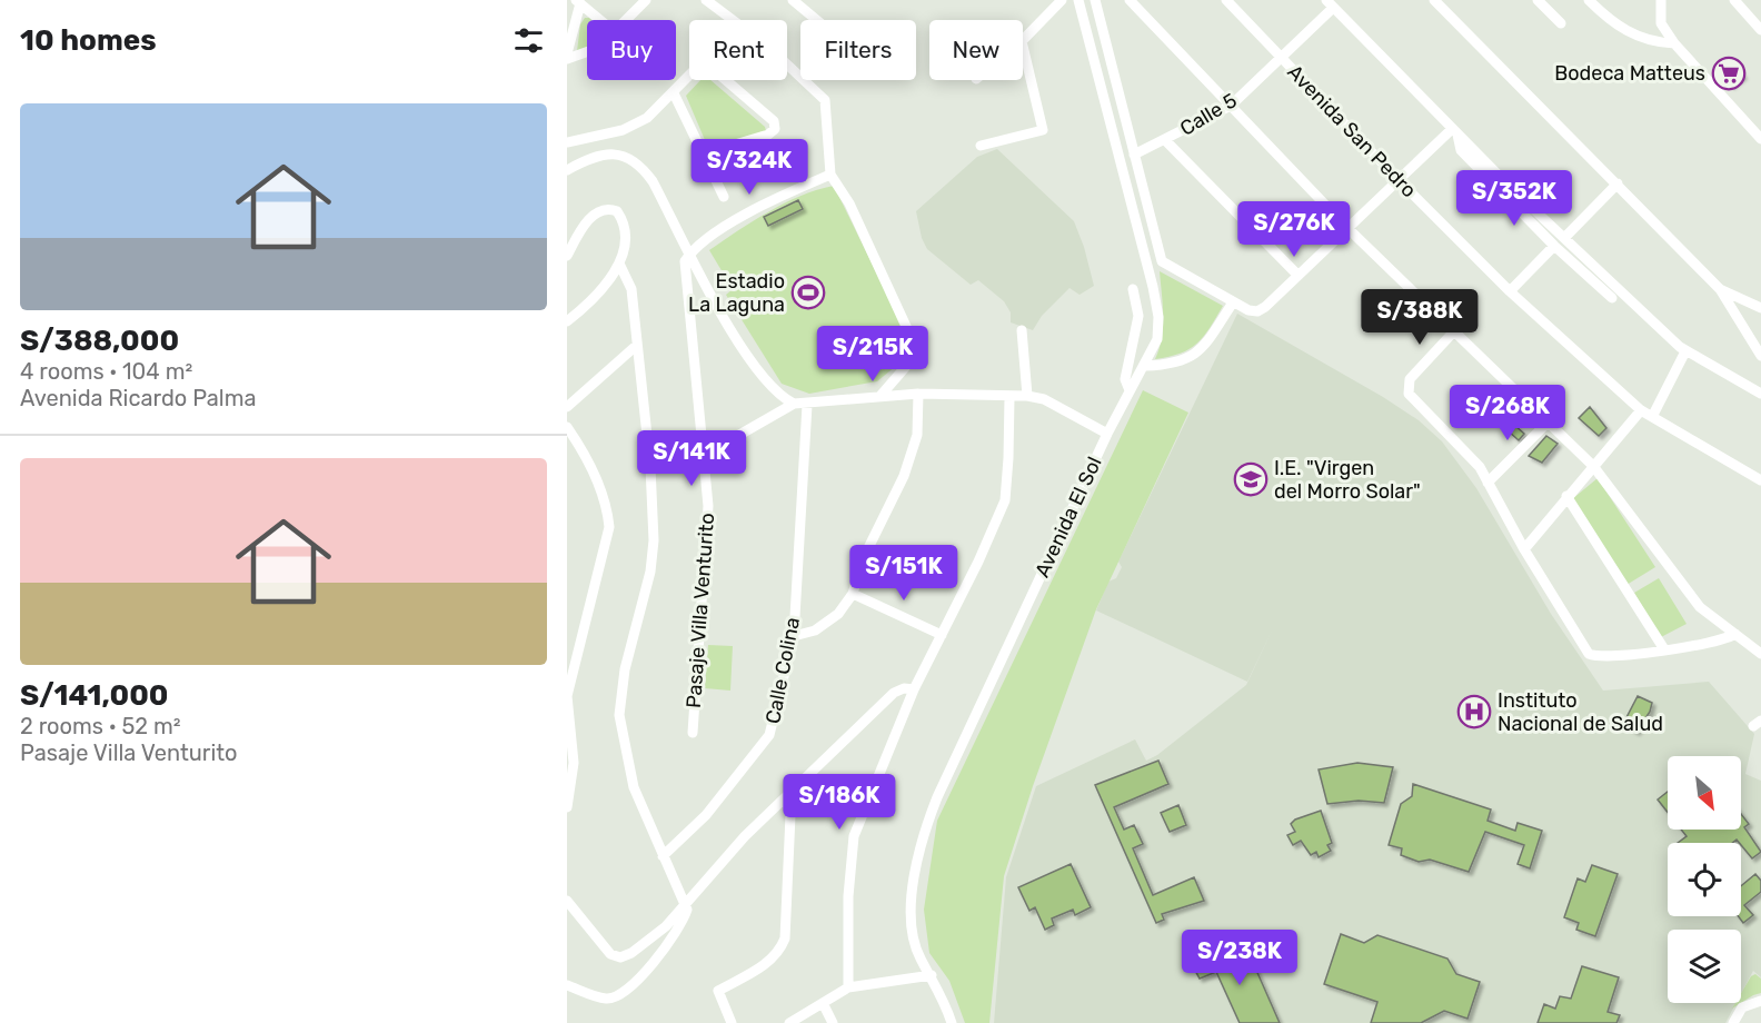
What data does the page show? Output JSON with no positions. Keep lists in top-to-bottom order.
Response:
{
  "streets": {
    "street": [
      "Calle 5",
      "Avenida San Pedro",
      "Avenida El Sol",
      "Pasaje Villa Venturito",
      "Calle Colina"
    ]
  },
  "crossings": [
    ["Calle 5", "Avenida San Pedro"]
  ],
  "places": {
    "supermarket": ["Bodeca Matteus"],
    "sports": ["Estadio La Laguna"],
    "school or university": ["I.E. \"Virgen del Morro Solar\""],
    "hospital": ["Instituto Nacional de Salud"]
  },
  "north": "bottom right",
  "page": {
    "heading": "10 homes",
    "chip": [
      "Buy",
      "Rent",
      "Filters",
      "New"
    ],
    "list": [
      {
        "name": "S/388,000",
        "note": "4 rooms · 104 m² · Avenida Ricardo Palma"
      },
      {
        "name": "S/141,000",
        "note": "2 rooms · 52 m² · Pasaje Villa Venturito"
      }
    ],
    "price": [
      "S/324K",
      "S/352K",
      "S/276K",
      "S/388K",
      "S/215K",
      "S/268K",
      "S/141K",
      "S/151K",
      "S/186K",
      "S/238K"
    ]
  }
}
